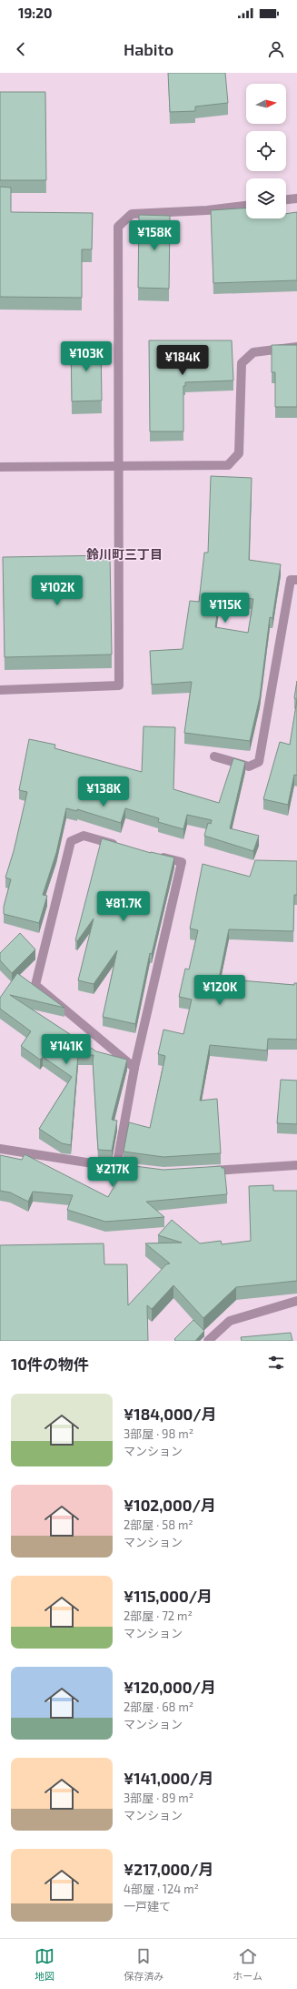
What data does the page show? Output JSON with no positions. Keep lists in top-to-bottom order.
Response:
{
  "districts": ["鈴川町三丁目"],
  "north": "right",
  "page": {
    "status": "19:20",
    "header": "Habito",
    "price": [
      "¥158K",
      "¥103K",
      "¥184K",
      "¥102K",
      "¥115K",
      "¥138K",
      "¥81.7K",
      "¥120K",
      "¥141K",
      "¥217K"
    ],
    "heading": "10件の物件",
    "list": [
      {
        "name": "¥184,000/月",
        "note": "3部屋 · 98 m² · マンション"
      },
      {
        "name": "¥102,000/月",
        "note": "2部屋 · 58 m² · マンション"
      },
      {
        "name": "¥115,000/月",
        "note": "2部屋 · 72 m² · マンション"
      },
      {
        "name": "¥120,000/月",
        "note": "2部屋 · 68 m² · マンション"
      },
      {
        "name": "¥141,000/月",
        "note": "3部屋 · 89 m² · マンション"
      },
      {
        "name": "¥217,000/月",
        "note": "4部屋 · 124 m² · 一戸建て"
      }
    ],
    "tabs": ["地図", "保存済み", "ホーム"]
  }
}
